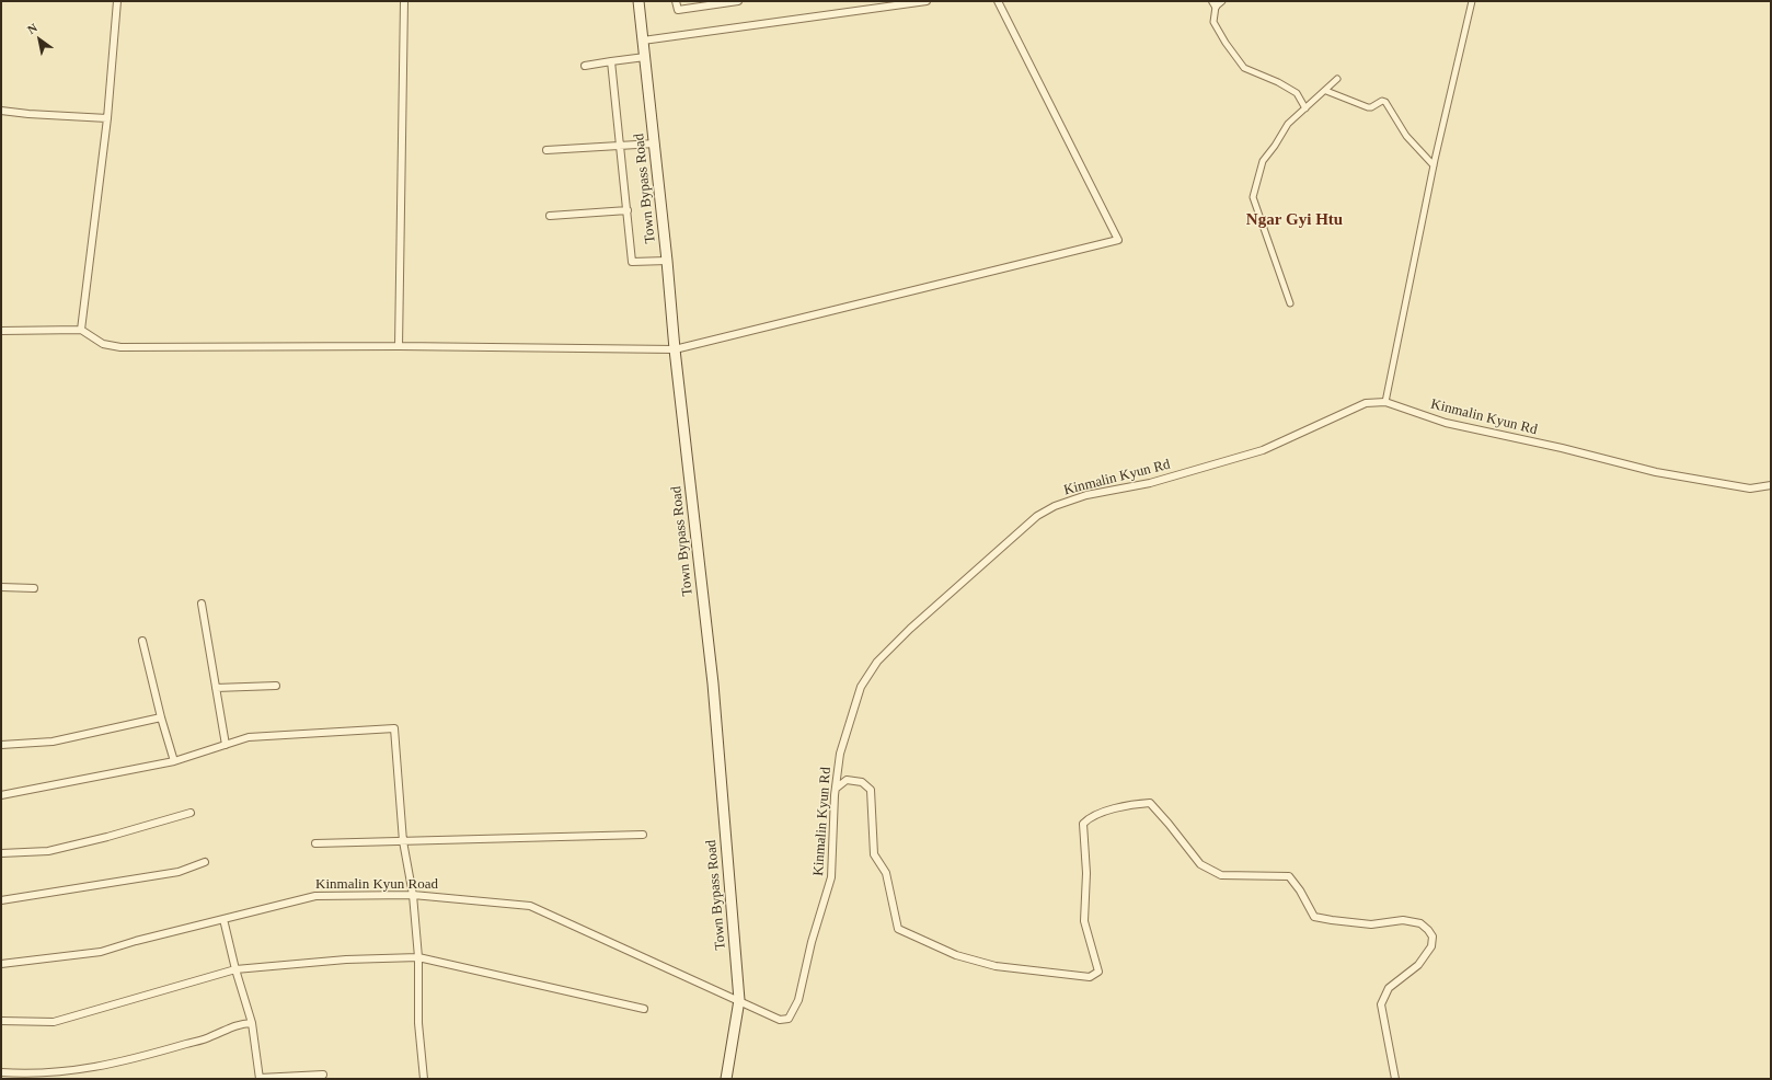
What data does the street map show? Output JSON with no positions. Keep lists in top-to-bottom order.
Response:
{
  "streets": {
    "main road": ["Town Bypass Road"],
    "street": ["Kinmalin Kyun Rd", "Kinmalin Kyun Road"]
  },
  "crossings": [
    ["Town Bypass Road", "Kinmalin Kyun Rd"],
    ["Town Bypass Road", "Kinmalin Kyun Road"],
    ["Kinmalin Kyun Rd", "Kinmalin Kyun Road"]
  ],
  "districts": ["Ngar Gyi Htu"],
  "north": "top left"
}
